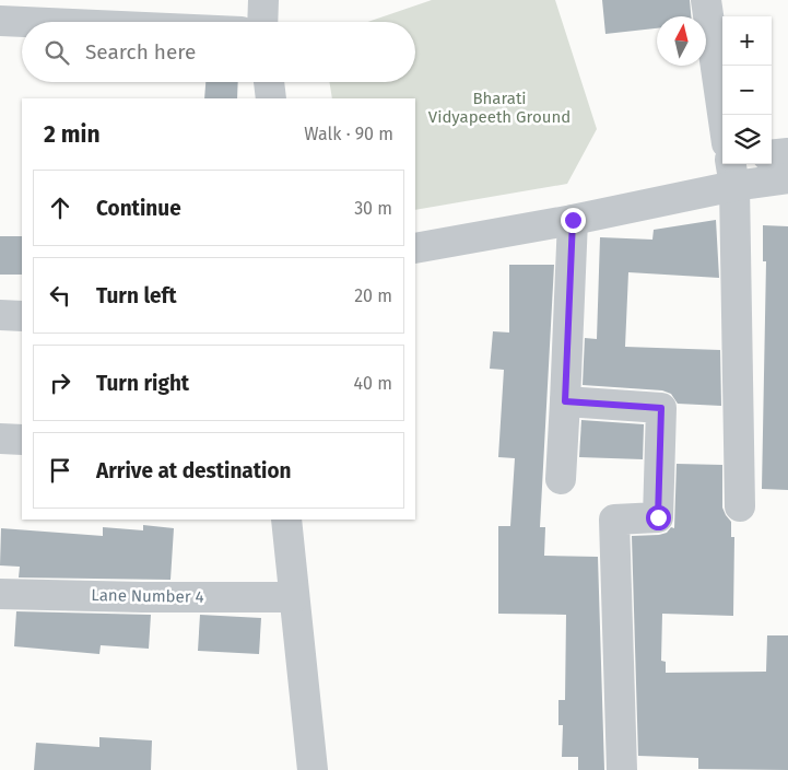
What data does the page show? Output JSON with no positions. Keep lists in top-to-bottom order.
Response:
{
  "streets": {
    "street": ["Lane Number 4"]
  },
  "parks": ["Bharati Vidyapeeth Ground"],
  "north": "top",
  "page": {
    "map_buttons": ["+", "−"],
    "search": "Search here",
    "heading": ["2 min", "Walk · 90 m"],
    "list": [
      ["Continue", "30 m"],
      ["Turn left", "20 m"],
      ["Turn right", "40 m"],
      "Arrive at destination"
    ]
  }
}
